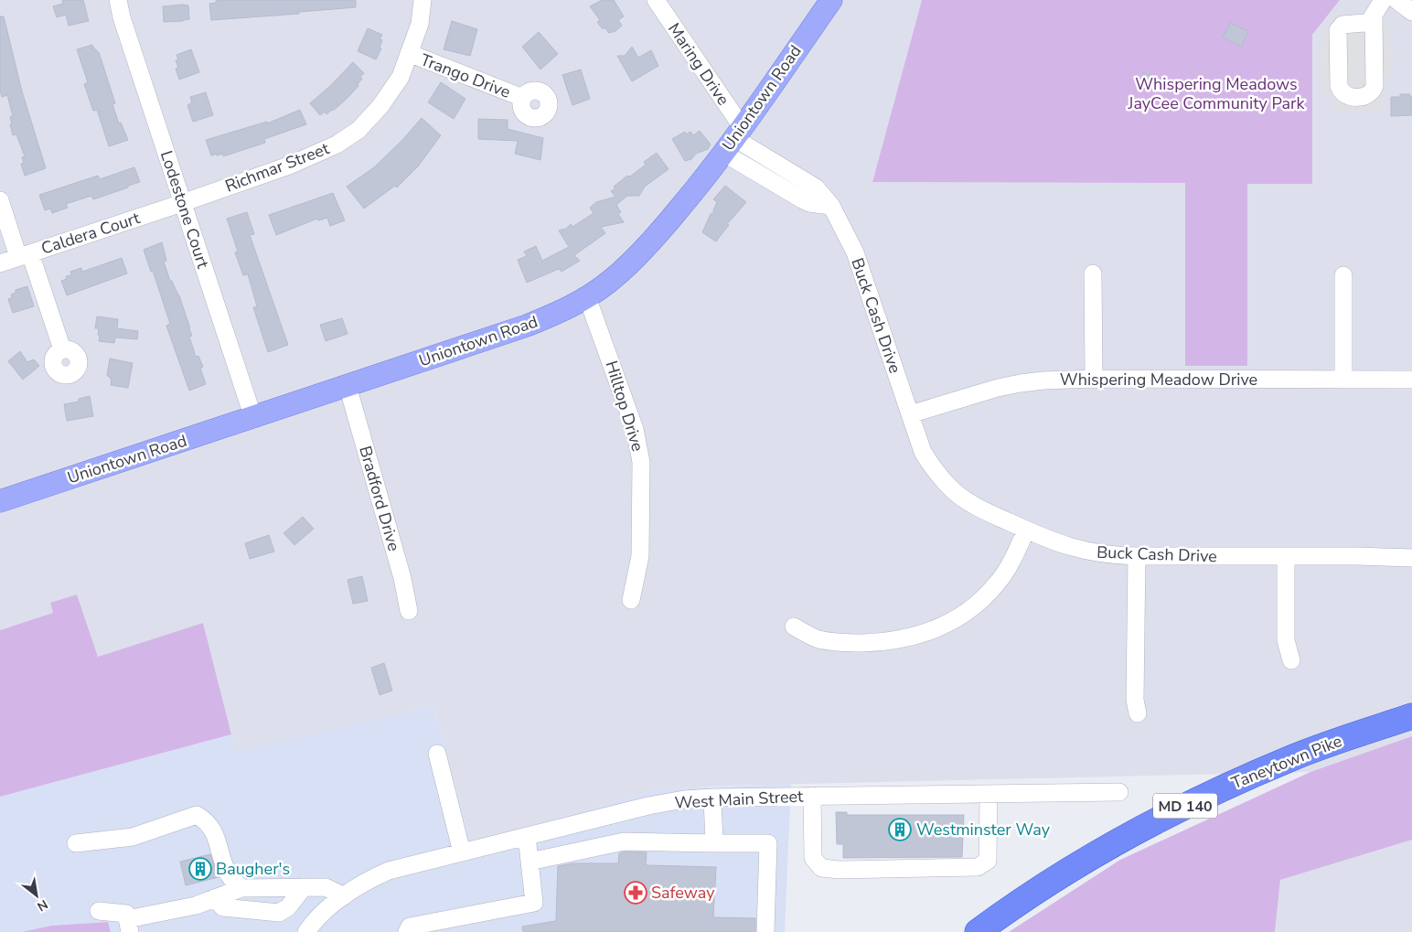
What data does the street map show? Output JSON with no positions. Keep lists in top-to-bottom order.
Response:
{
  "streets": {
    "highway": ["Taneytown Pike", "MD 140"],
    "main road": ["Uniontown Road"],
    "street": [
      "Maring Drive",
      "Trango Drive",
      "Richmar Street",
      "Lodestone Court",
      "Caldera Court",
      "Buck Cash Drive",
      "Whispering Meadow Drive",
      "Hilltop Drive",
      "Bradford Drive",
      "West Main Street"
    ]
  },
  "crossings": [
    ["Maring Drive", "Uniontown Road"],
    ["Maring Drive", "Buck Cash Drive"],
    ["Trango Drive", "Richmar Street"],
    ["Uniontown Road", "Lodestone Court"],
    ["Uniontown Road", "Buck Cash Drive"],
    ["Uniontown Road", "Hilltop Drive"],
    ["Uniontown Road", "Bradford Drive"],
    ["Richmar Street", "Lodestone Court"],
    ["Richmar Street", "Caldera Court"],
    ["Lodestone Court", "Caldera Court"],
    ["Buck Cash Drive", "Whispering Meadow Drive"]
  ],
  "parks": ["Whispering Meadows JayCee Community Park"],
  "places": {
    "building": ["Westminster Way", "Baugher's"],
    "pharmacy": ["Safeway"]
  },
  "north": "bottom right"
}
